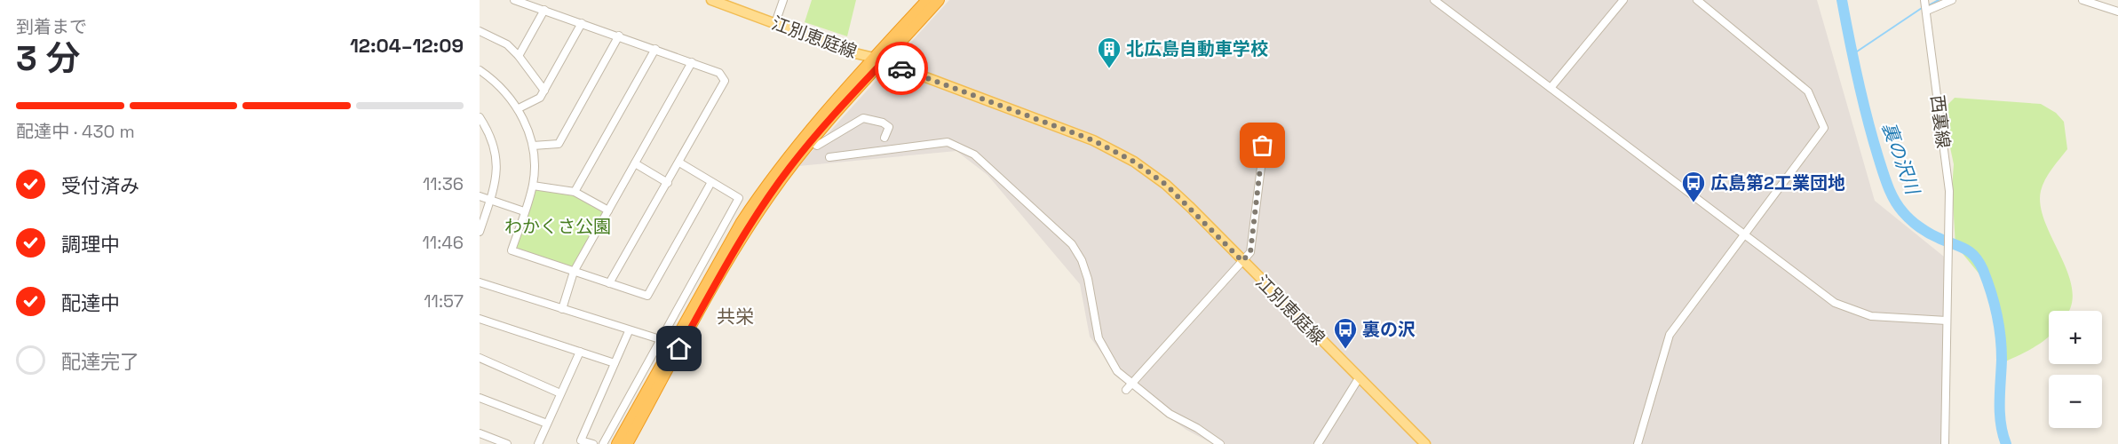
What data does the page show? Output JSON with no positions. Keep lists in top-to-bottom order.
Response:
{
  "streets": {
    "main road": ["江別恵庭線"],
    "street": ["西裏線"]
  },
  "districts": ["共栄"],
  "water": ["裏の沢川"],
  "parks": ["わかくさ公園"],
  "places": {
    "building": ["北広島自動車学校"],
    "bus stop": ["広島第2工業団地", "裏の沢"]
  },
  "page": {
    "heading": ["3 分", "到着まで", "12:04–12:09"],
    "bar": "配達中 · 430 m",
    "list": [
      ["受付済み", "11:36"],
      ["調理中", "11:46"],
      ["配達中", "11:57"],
      "配達完了"
    ],
    "map_buttons": ["+", "−"]
  }
}
